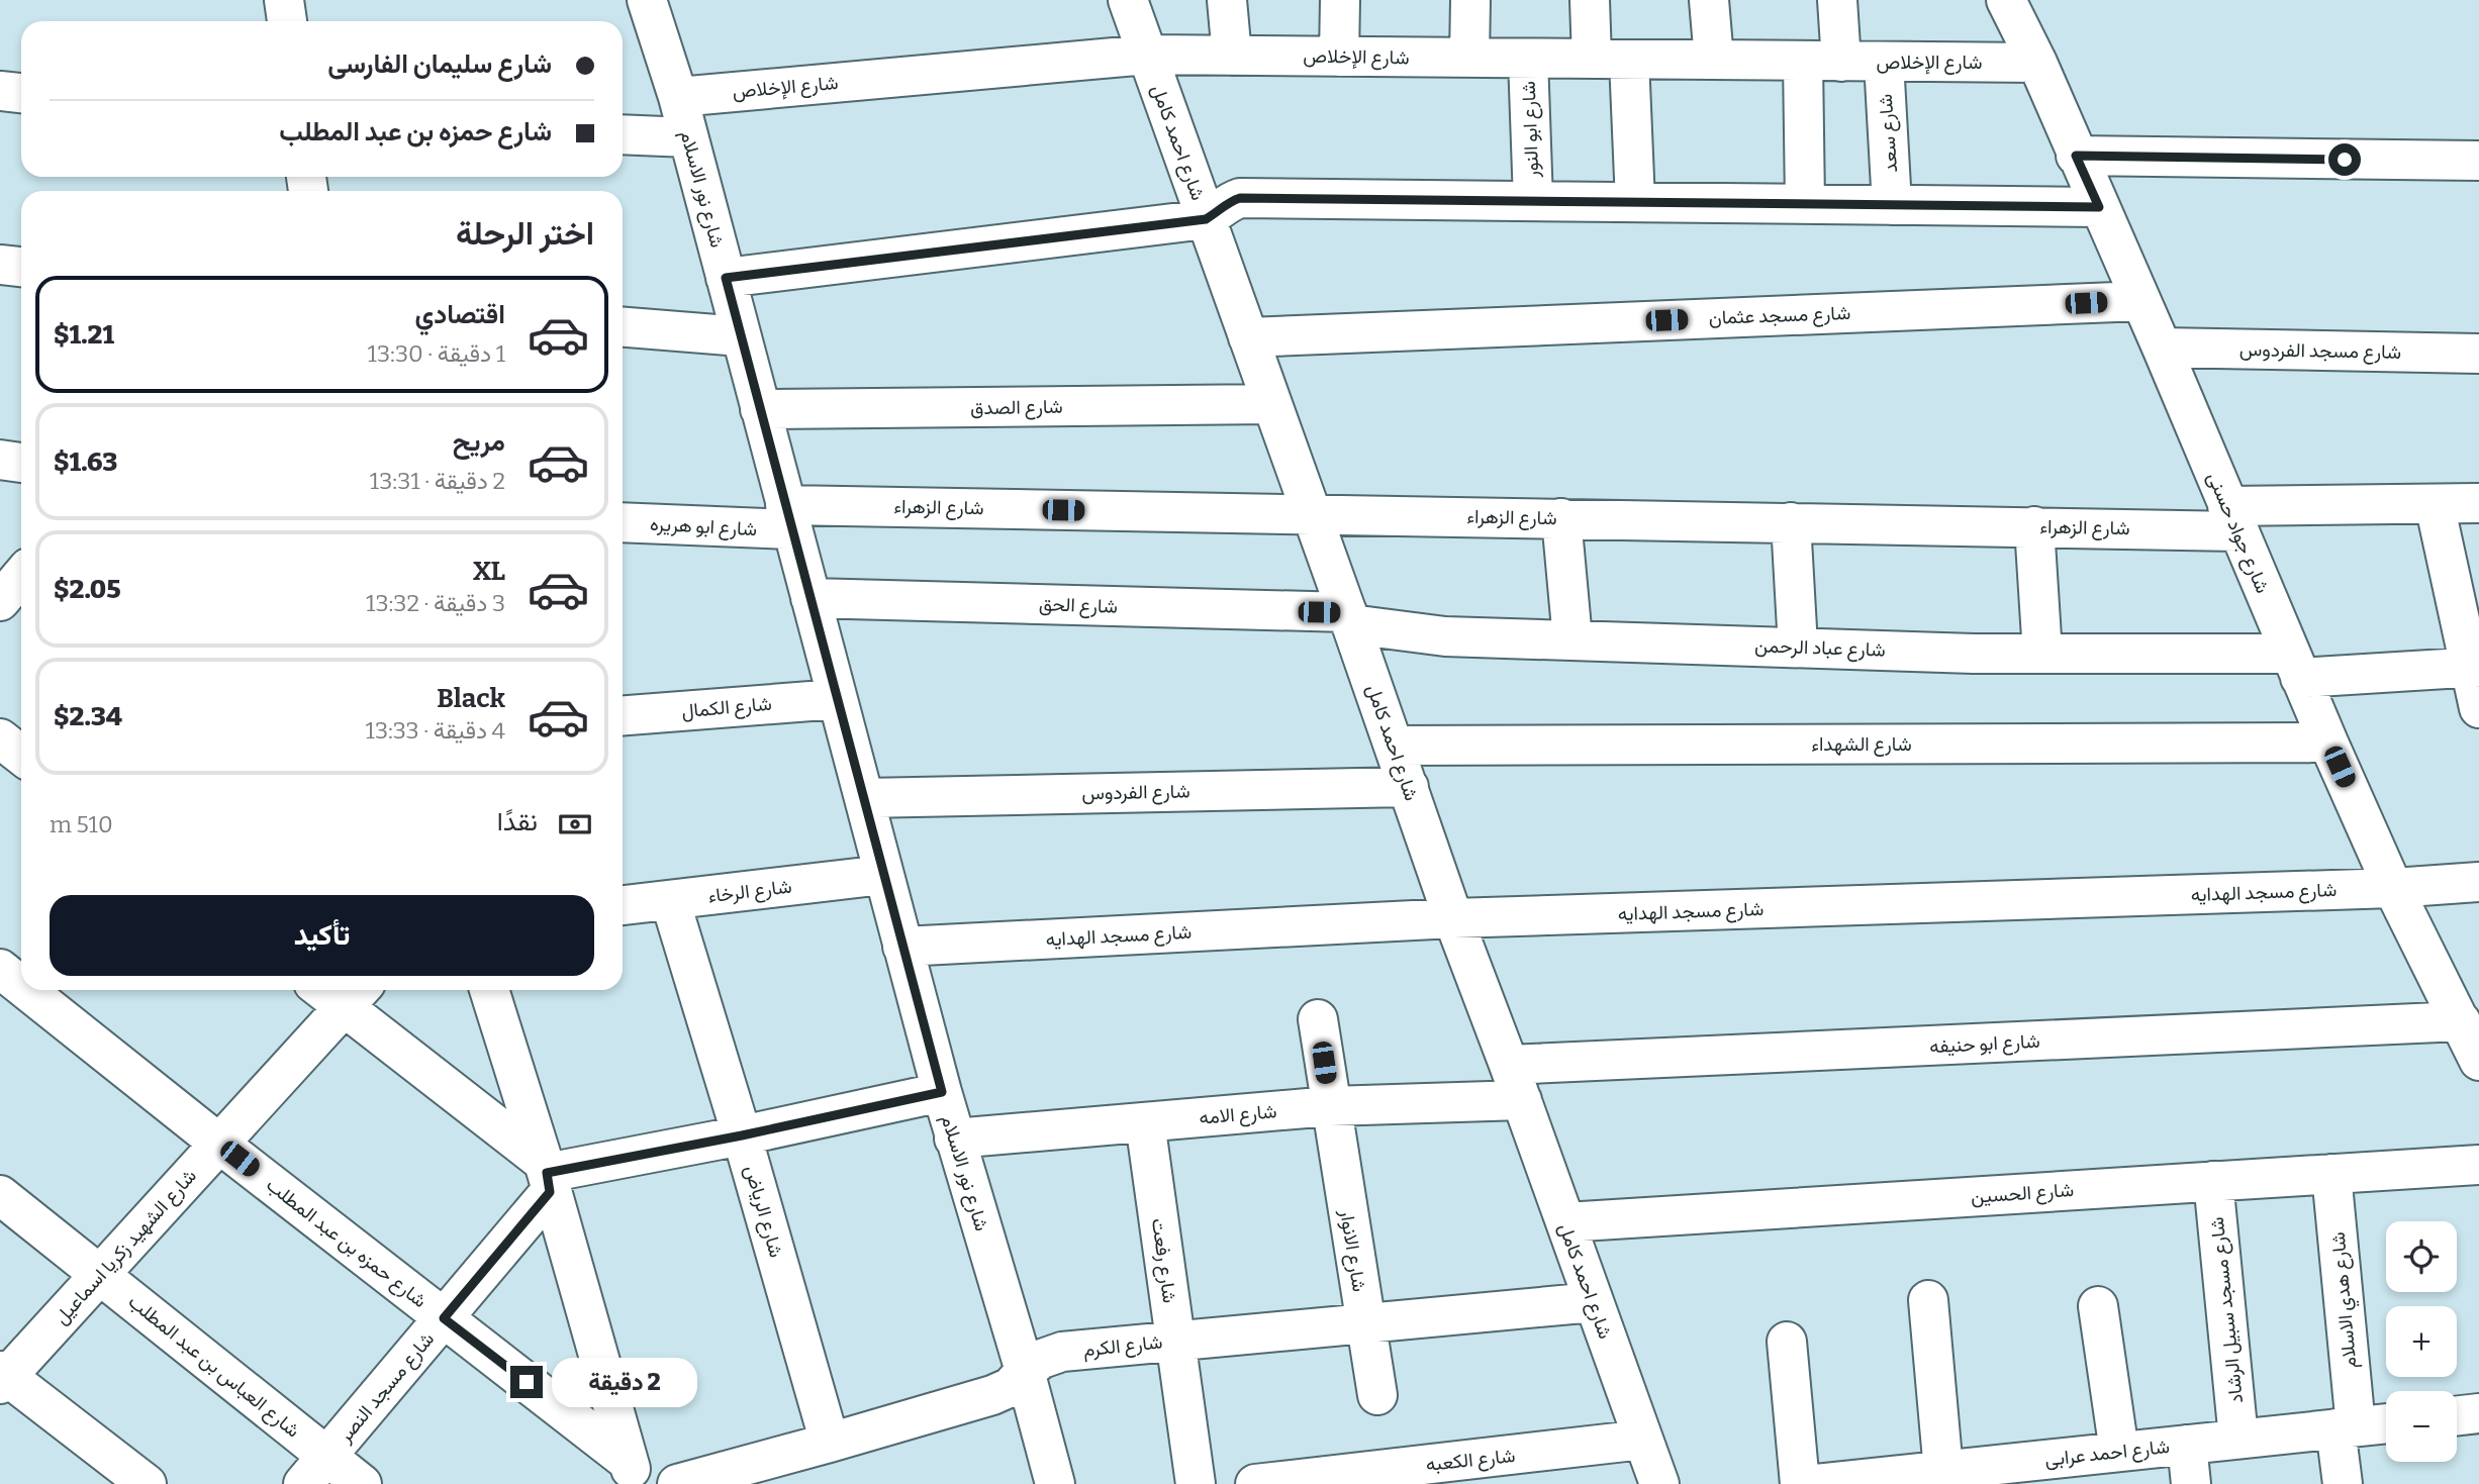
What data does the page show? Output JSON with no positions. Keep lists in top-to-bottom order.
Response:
{
  "streets": {
    "street": [
      "شارع الإخلاص",
      "شارع ابو النور",
      "شارع سعد",
      "شارع احمد كامل",
      "شارع نور الاسلام",
      "شارع مسجد عثمان",
      "شارع مسجد الفردوس",
      "شارع الصدق",
      "شارع الزهراء",
      "شارع ابو هريره",
      "شارع جواد حسنى",
      "شارع الحق",
      "شارع عباد الرحمن",
      "شارع الكمال",
      "شارع الشهداء",
      "شارع الفردوس",
      "شارع الرخاء",
      "شارع مسجد الهدايه",
      "شارع ابو حنيفه",
      "شارع الامه",
      "شارع الحسين",
      "شارع الرياض",
      "شارع حمزه بن عبد المطلب",
      "شارع الشهيد زكريا اسماعيل",
      "شارع الانوار",
      "شارع رفعت",
      "شارع هدي الاسلام",
      "شارع مسجد سبيل الرشاد",
      "شارع الكرم",
      "شارع العباس بن عبد المطلب",
      "شارع مسجد النصر",
      "شارع احمد عرابى",
      "شارع الكعبه"
    ]
  },
  "crossings": [
    ["شارع الإخلاص", "شارع ابو النور"],
    ["شارع الإخلاص", "شارع سعد"],
    ["شارع الإخلاص", "شارع احمد كامل"],
    ["شارع الإخلاص", "شارع نور الاسلام"],
    ["شارع الإخلاص", "شارع جواد حسنى"],
    ["شارع احمد كامل", "شارع مسجد عثمان"],
    ["شارع احمد كامل", "شارع الصدق"],
    ["شارع احمد كامل", "شارع الزهراء"],
    ["شارع احمد كامل", "شارع الحق"],
    ["شارع احمد كامل", "شارع عباد الرحمن"],
    ["شارع احمد كامل", "شارع الشهداء"],
    ["شارع احمد كامل", "شارع الفردوس"],
    ["شارع احمد كامل", "شارع مسجد الهدايه"],
    ["شارع احمد كامل", "شارع ابو حنيفه"],
    ["شارع احمد كامل", "شارع الامه"],
    ["شارع احمد كامل", "شارع الحسين"],
    ["شارع احمد كامل", "شارع الكرم"],
    ["شارع احمد كامل", "شارع الكعبه"],
    ["شارع نور الاسلام", "شارع الصدق"],
    ["شارع نور الاسلام", "شارع الزهراء"],
    ["شارع نور الاسلام", "شارع ابو هريره"],
    ["شارع نور الاسلام", "شارع الحق"],
    ["شارع نور الاسلام", "شارع الكمال"],
    ["شارع نور الاسلام", "شارع الفردوس"],
    ["شارع نور الاسلام", "شارع الرخاء"],
    ["شارع نور الاسلام", "شارع مسجد الهدايه"],
    ["شارع نور الاسلام", "شارع الامه"],
    ["شارع نور الاسلام", "شارع الكرم"],
    ["شارع مسجد عثمان", "شارع جواد حسنى"],
    ["شارع مسجد الفردوس", "شارع جواد حسنى"],
    ["شارع الزهراء", "شارع ابو هريره"],
    ["شارع الزهراء", "شارع جواد حسنى"],
    ["شارع جواد حسنى", "شارع عباد الرحمن"],
    ["شارع جواد حسنى", "شارع الشهداء"],
    ["شارع جواد حسنى", "شارع مسجد الهدايه"],
    ["شارع جواد حسنى", "شارع ابو حنيفه"],
    ["شارع الحق", "شارع عباد الرحمن"],
    ["شارع الرخاء", "شارع الرياض"],
    ["شارع ابو حنيفه", "شارع الامه"],
    ["شارع الامه", "شارع الانوار"],
    ["شارع الامه", "شارع رفعت"],
    ["شارع الحسين", "شارع هدي الاسلام"],
    ["شارع الحسين", "شارع مسجد سبيل الرشاد"],
    ["شارع الرياض", "شارع الكرم"],
    ["شارع حمزه بن عبد المطلب", "شارع الشهيد زكريا اسماعيل"],
    ["شارع حمزه بن عبد المطلب", "شارع مسجد النصر"],
    ["شارع الشهيد زكريا اسماعيل", "شارع العباس بن عبد المطلب"],
    ["شارع الانوار", "شارع الكرم"],
    ["شارع رفعت", "شارع الكرم"],
    ["شارع هدي الاسلام", "شارع احمد عرابى"],
    ["شارع مسجد سبيل الرشاد", "شارع احمد عرابى"],
    ["شارع العباس بن عبد المطلب", "شارع مسجد النصر"]
  ],
  "page": {
    "banner": ["شارع سليمان الفارسى", "شارع حمزه بن عبد المطلب"],
    "heading": "اختر الرحلة",
    "list": [
      {
        "name": "اقتصادي",
        "note": "1 دقيقة · 13:30",
        "value": "$1.21"
      },
      {
        "name": "مريح",
        "note": "2 دقيقة · 13:31",
        "value": "$1.63"
      },
      {
        "name": "XL",
        "note": "3 دقيقة · 13:32",
        "value": "$2.05"
      },
      {
        "name": "Black",
        "note": "4 دقيقة · 13:33",
        "value": "$2.34"
      }
    ],
    "pay": ["نقدًا", "510 m"],
    "buttons": "تأكيد",
    "map_buttons": ["+", "−"],
    "bubble": "2 دقيقة"
  }
}
